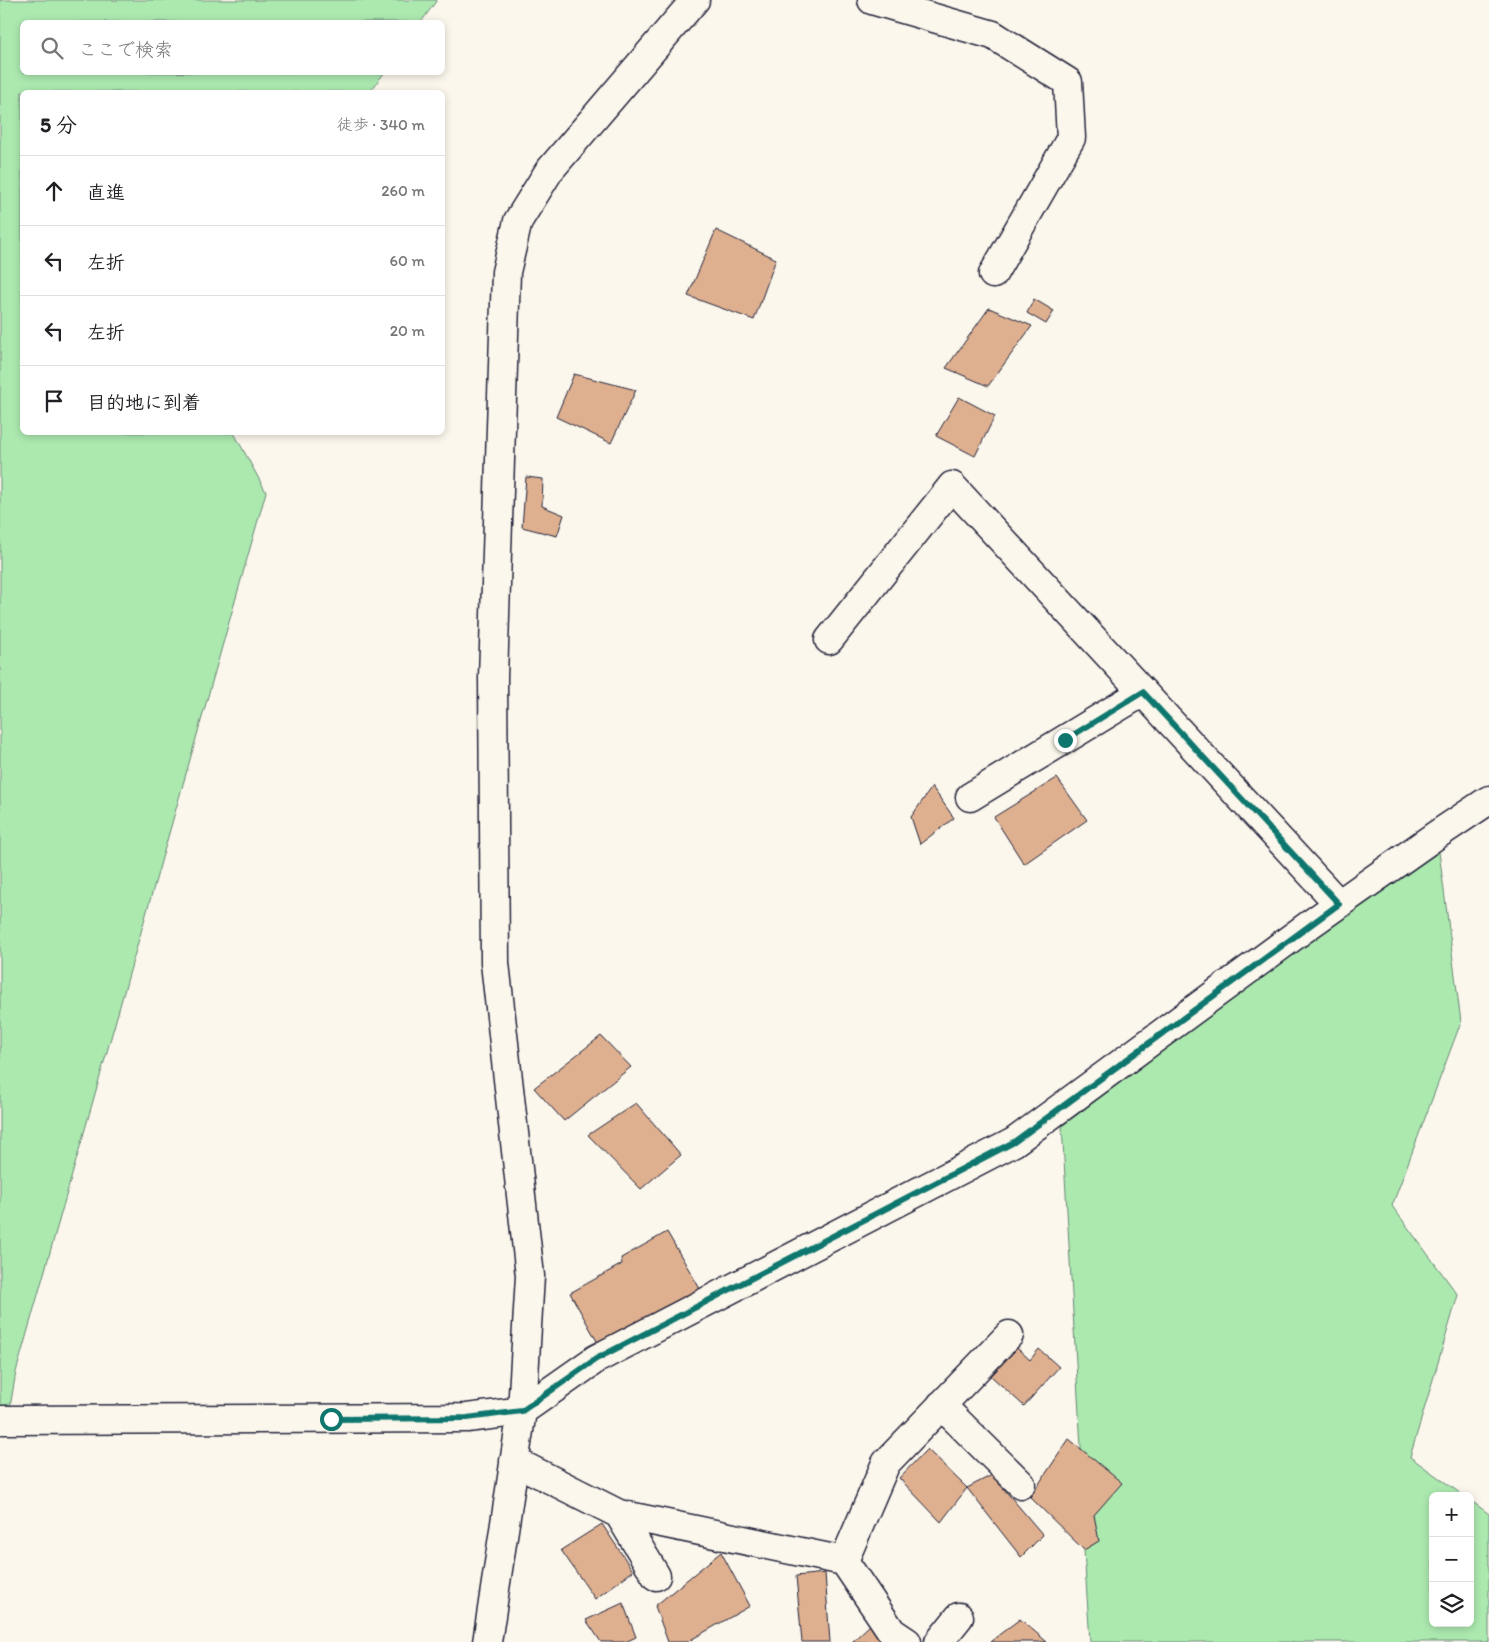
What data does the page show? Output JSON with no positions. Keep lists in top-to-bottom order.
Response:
{
  "page": {
    "search": "ここで検索",
    "heading": ["5 分", "徒歩 · 340 m"],
    "list": [
      ["直進", "260 m"],
      ["左折", "60 m"],
      ["左折", "20 m"],
      "目的地に到着"
    ],
    "map_buttons": ["+", "−"]
  }
}
